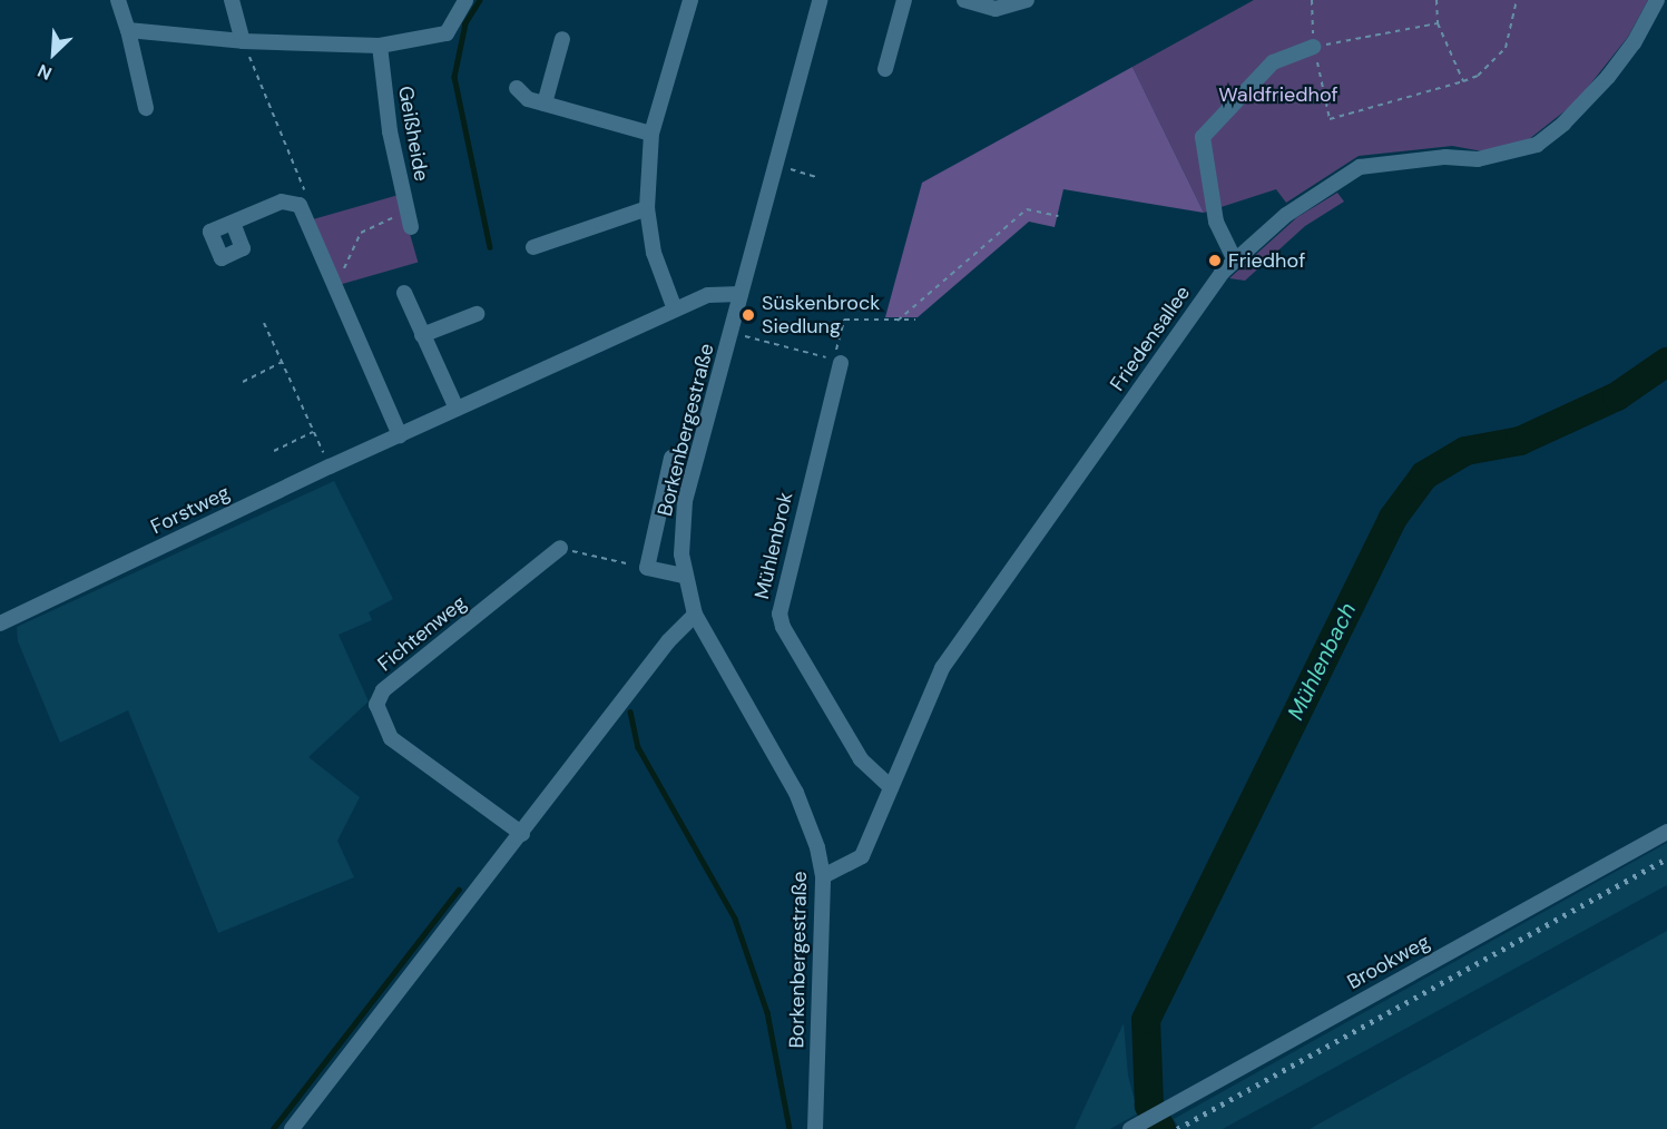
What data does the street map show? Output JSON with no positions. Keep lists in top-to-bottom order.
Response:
{
  "streets": {
    "street": [
      "Geißheide",
      "Friedensallee",
      "Borkenbergestraße",
      "Forstweg",
      "Mühlenbrok",
      "Fichtenweg",
      "Brookweg"
    ]
  },
  "crossings": [
    ["Friedensallee", "Borkenbergestraße"],
    ["Friedensallee", "Mühlenbrok"],
    ["Borkenbergestraße", "Forstweg"]
  ],
  "water": ["Mühlenbach"],
  "parks": ["Waldfriedhof"],
  "places": ["Friedhof", "Süskenbrock Siedlung"],
  "north": "bottom left"
}
